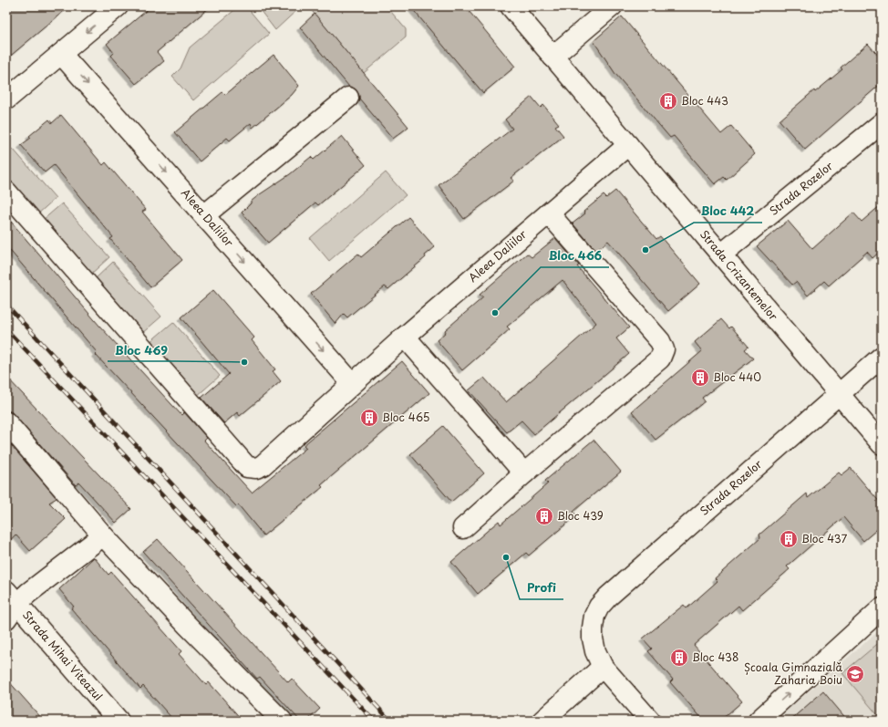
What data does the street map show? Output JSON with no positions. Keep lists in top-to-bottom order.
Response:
{
  "streets": {
    "main road": [
      "Strada Rozelor",
      "Aleea Daliilor",
      "Strada Crizantemelor",
      "Strada Mihai Viteazul"
    ]
  },
  "crossings": [
    ["Strada Rozelor", "Strada Crizantemelor"],
    ["Aleea Daliilor", "Strada Crizantemelor"]
  ],
  "places": {
    "building": [
      "Bloc 443",
      "Bloc 440",
      "Bloc 465",
      "Bloc 439",
      "Bloc 437",
      "Bloc 438"
    ],
    "other": [
      "Bloc 442",
      "Bloc 466",
      "Bloc 469",
      "Profi"
    ],
    "school or university": ["Școala Gimnazială Zaharia Boiu"]
  }
}
